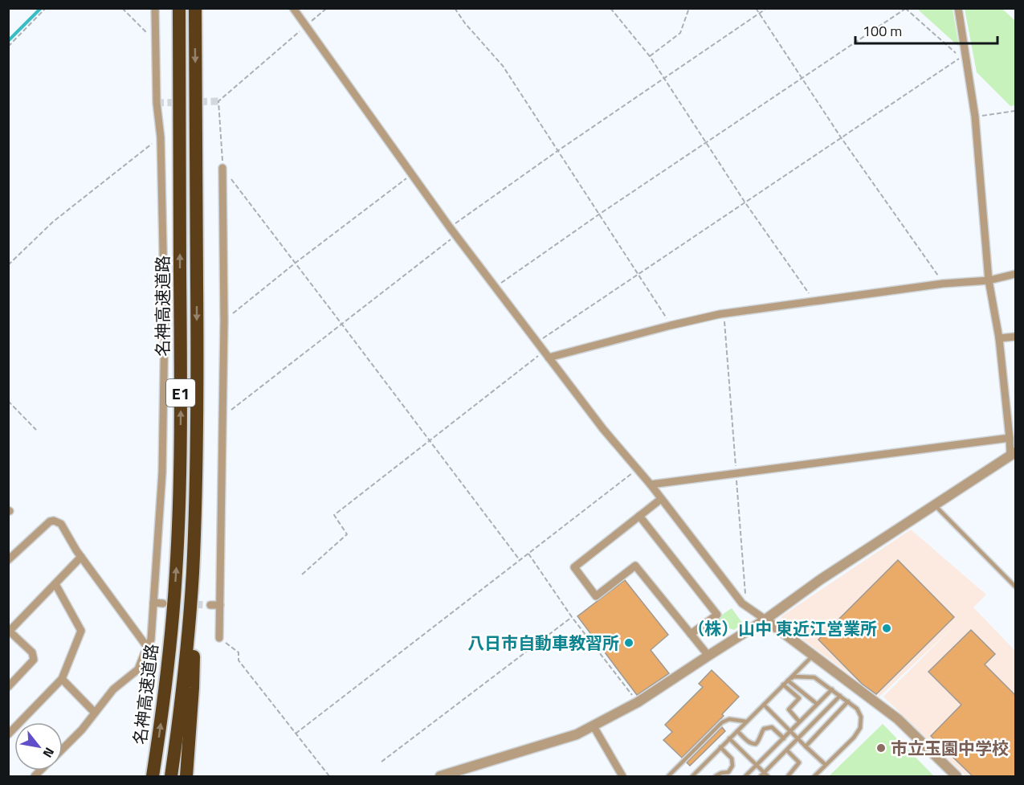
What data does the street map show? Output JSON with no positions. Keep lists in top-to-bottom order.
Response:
{
  "streets": {
    "highway": ["名神高速道路", "E1"]
  },
  "places": ["（株）山中 東近江営業所", "八日市自動車教習所", "市立玉園中学校"],
  "scale_bar": "100 m",
  "north": "bottom right"
}
